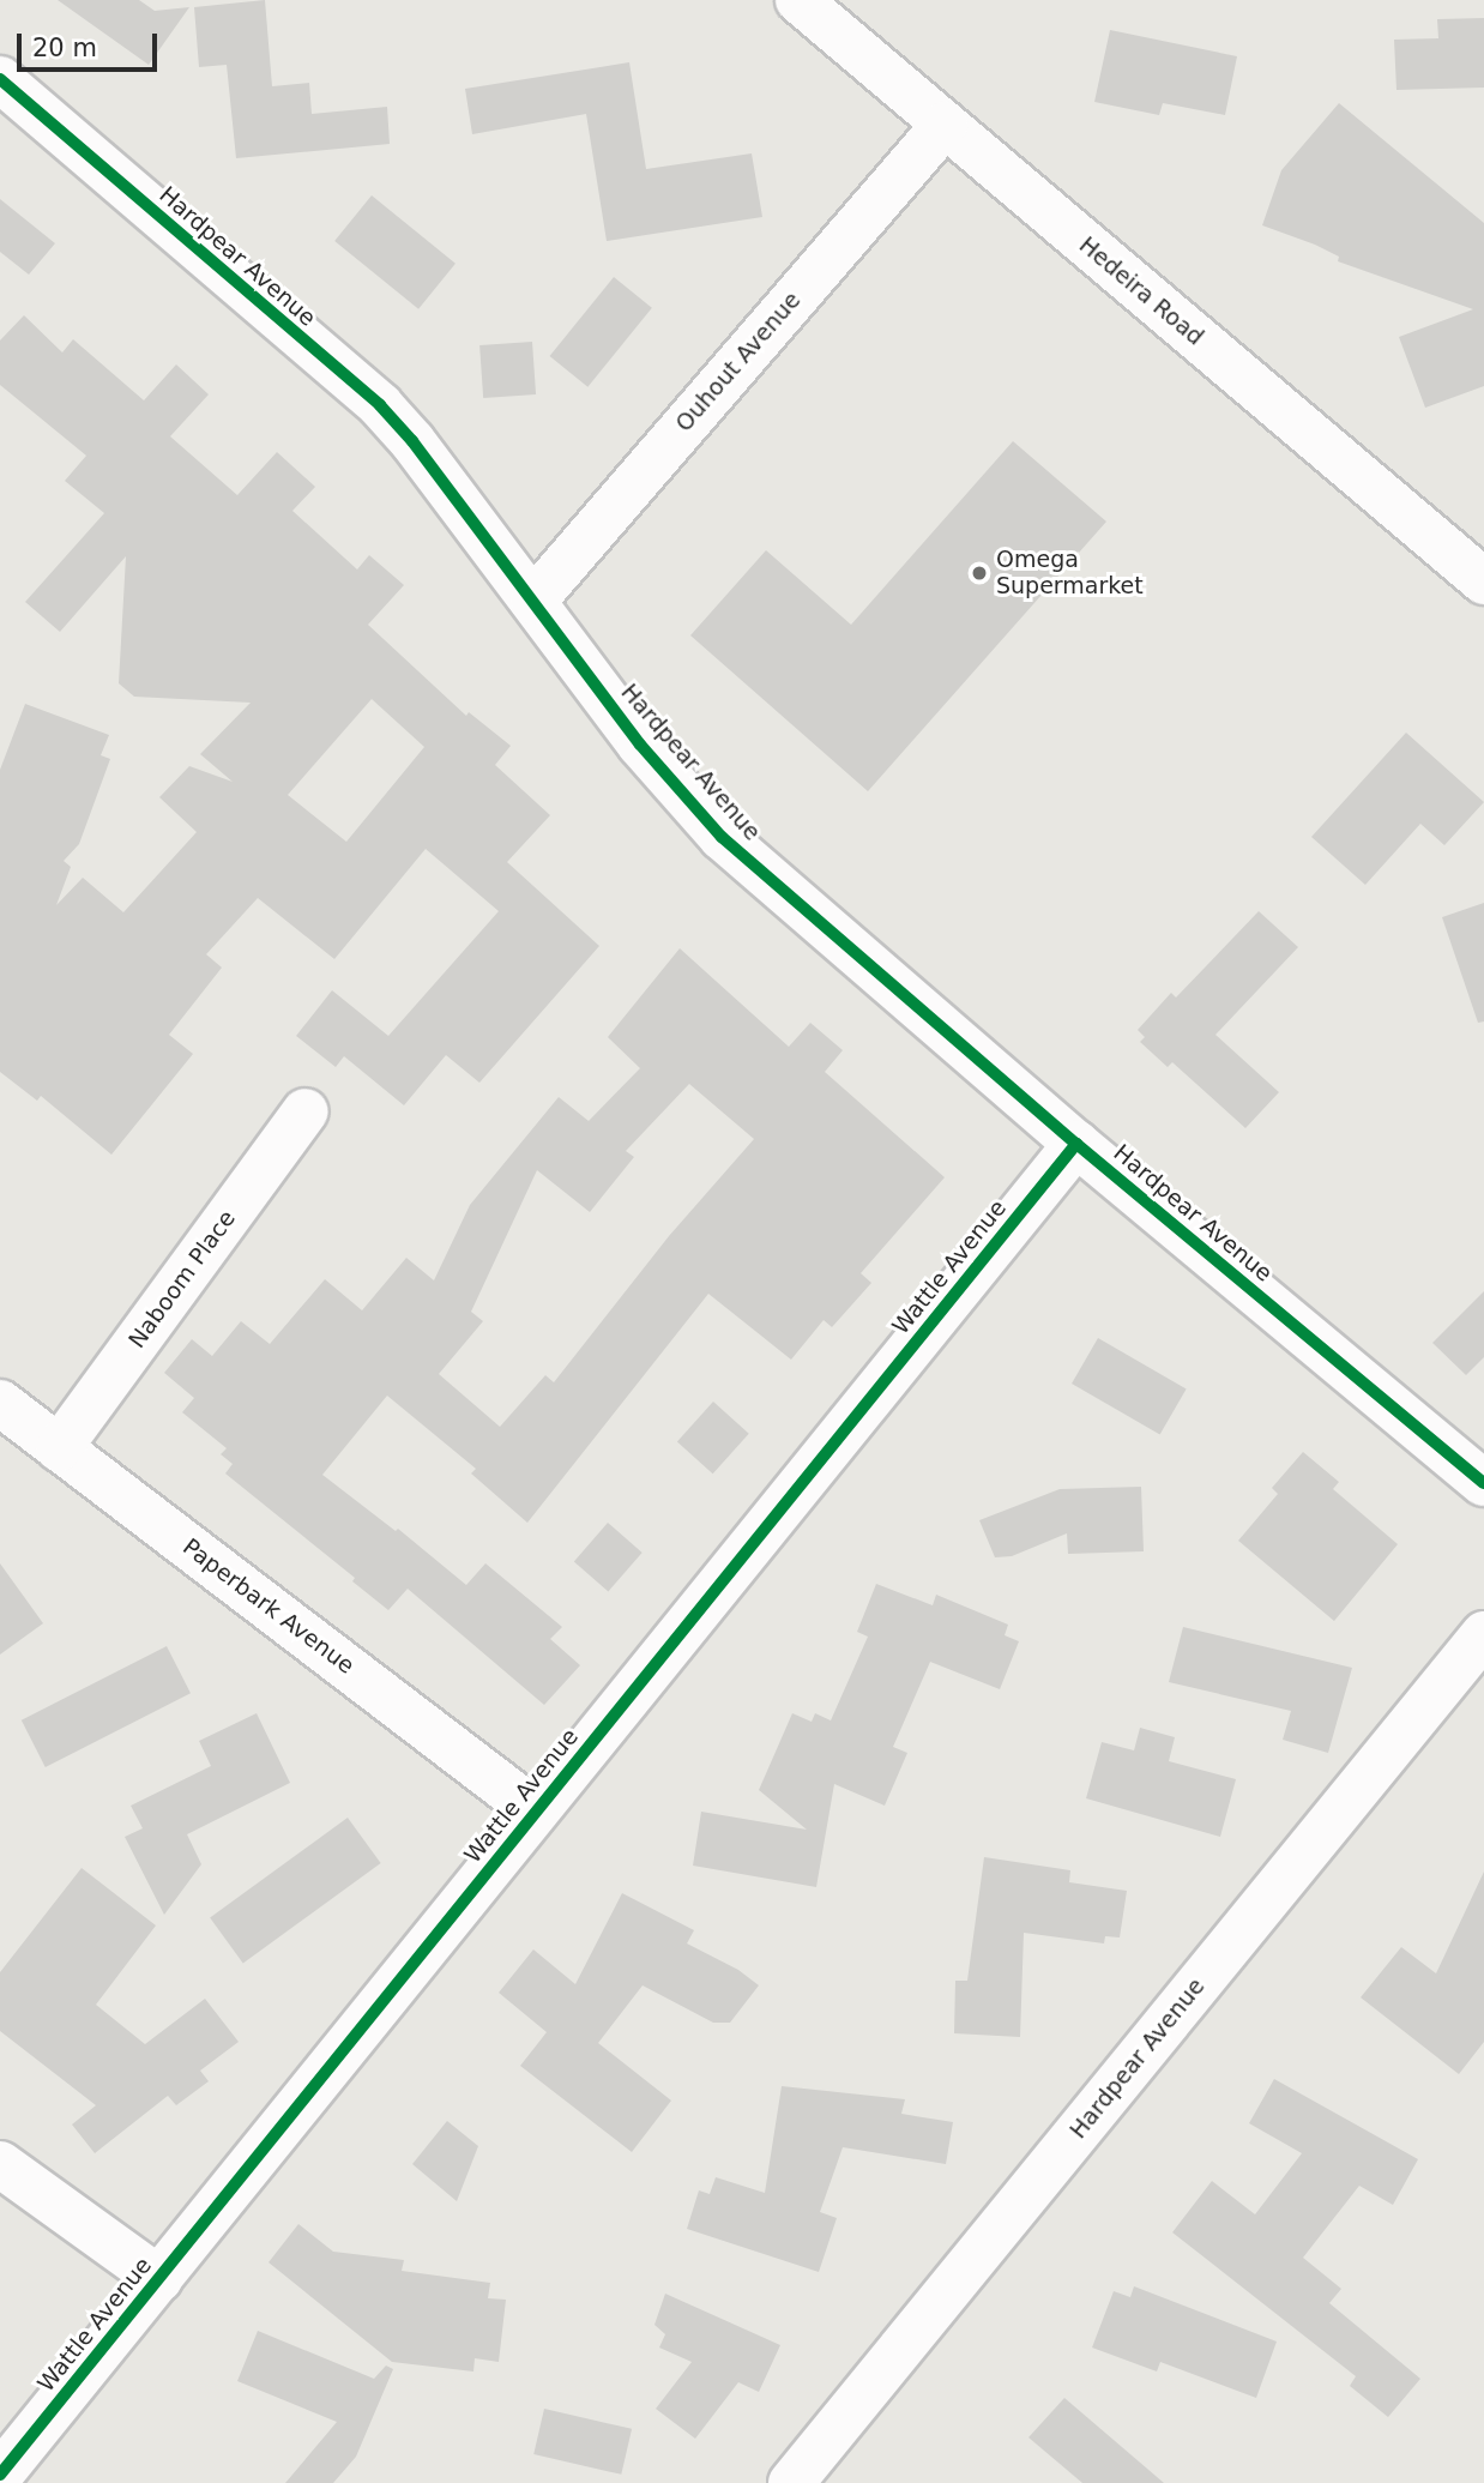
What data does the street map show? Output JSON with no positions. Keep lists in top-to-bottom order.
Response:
{
  "streets": {
    "street": [
      "Hardpear Avenue",
      "Hedeira Road",
      "Ouhout Avenue",
      "Wattle Avenue",
      "Naboom Place",
      "Paperbark Avenue"
    ]
  },
  "crossings": [
    ["Hardpear Avenue", "Ouhout Avenue"],
    ["Hardpear Avenue", "Wattle Avenue"],
    ["Hedeira Road", "Ouhout Avenue"],
    ["Wattle Avenue", "Paperbark Avenue"],
    ["Naboom Place", "Paperbark Avenue"]
  ],
  "places": ["Omega Supermarket"],
  "scale_bar": "20 m"
}
